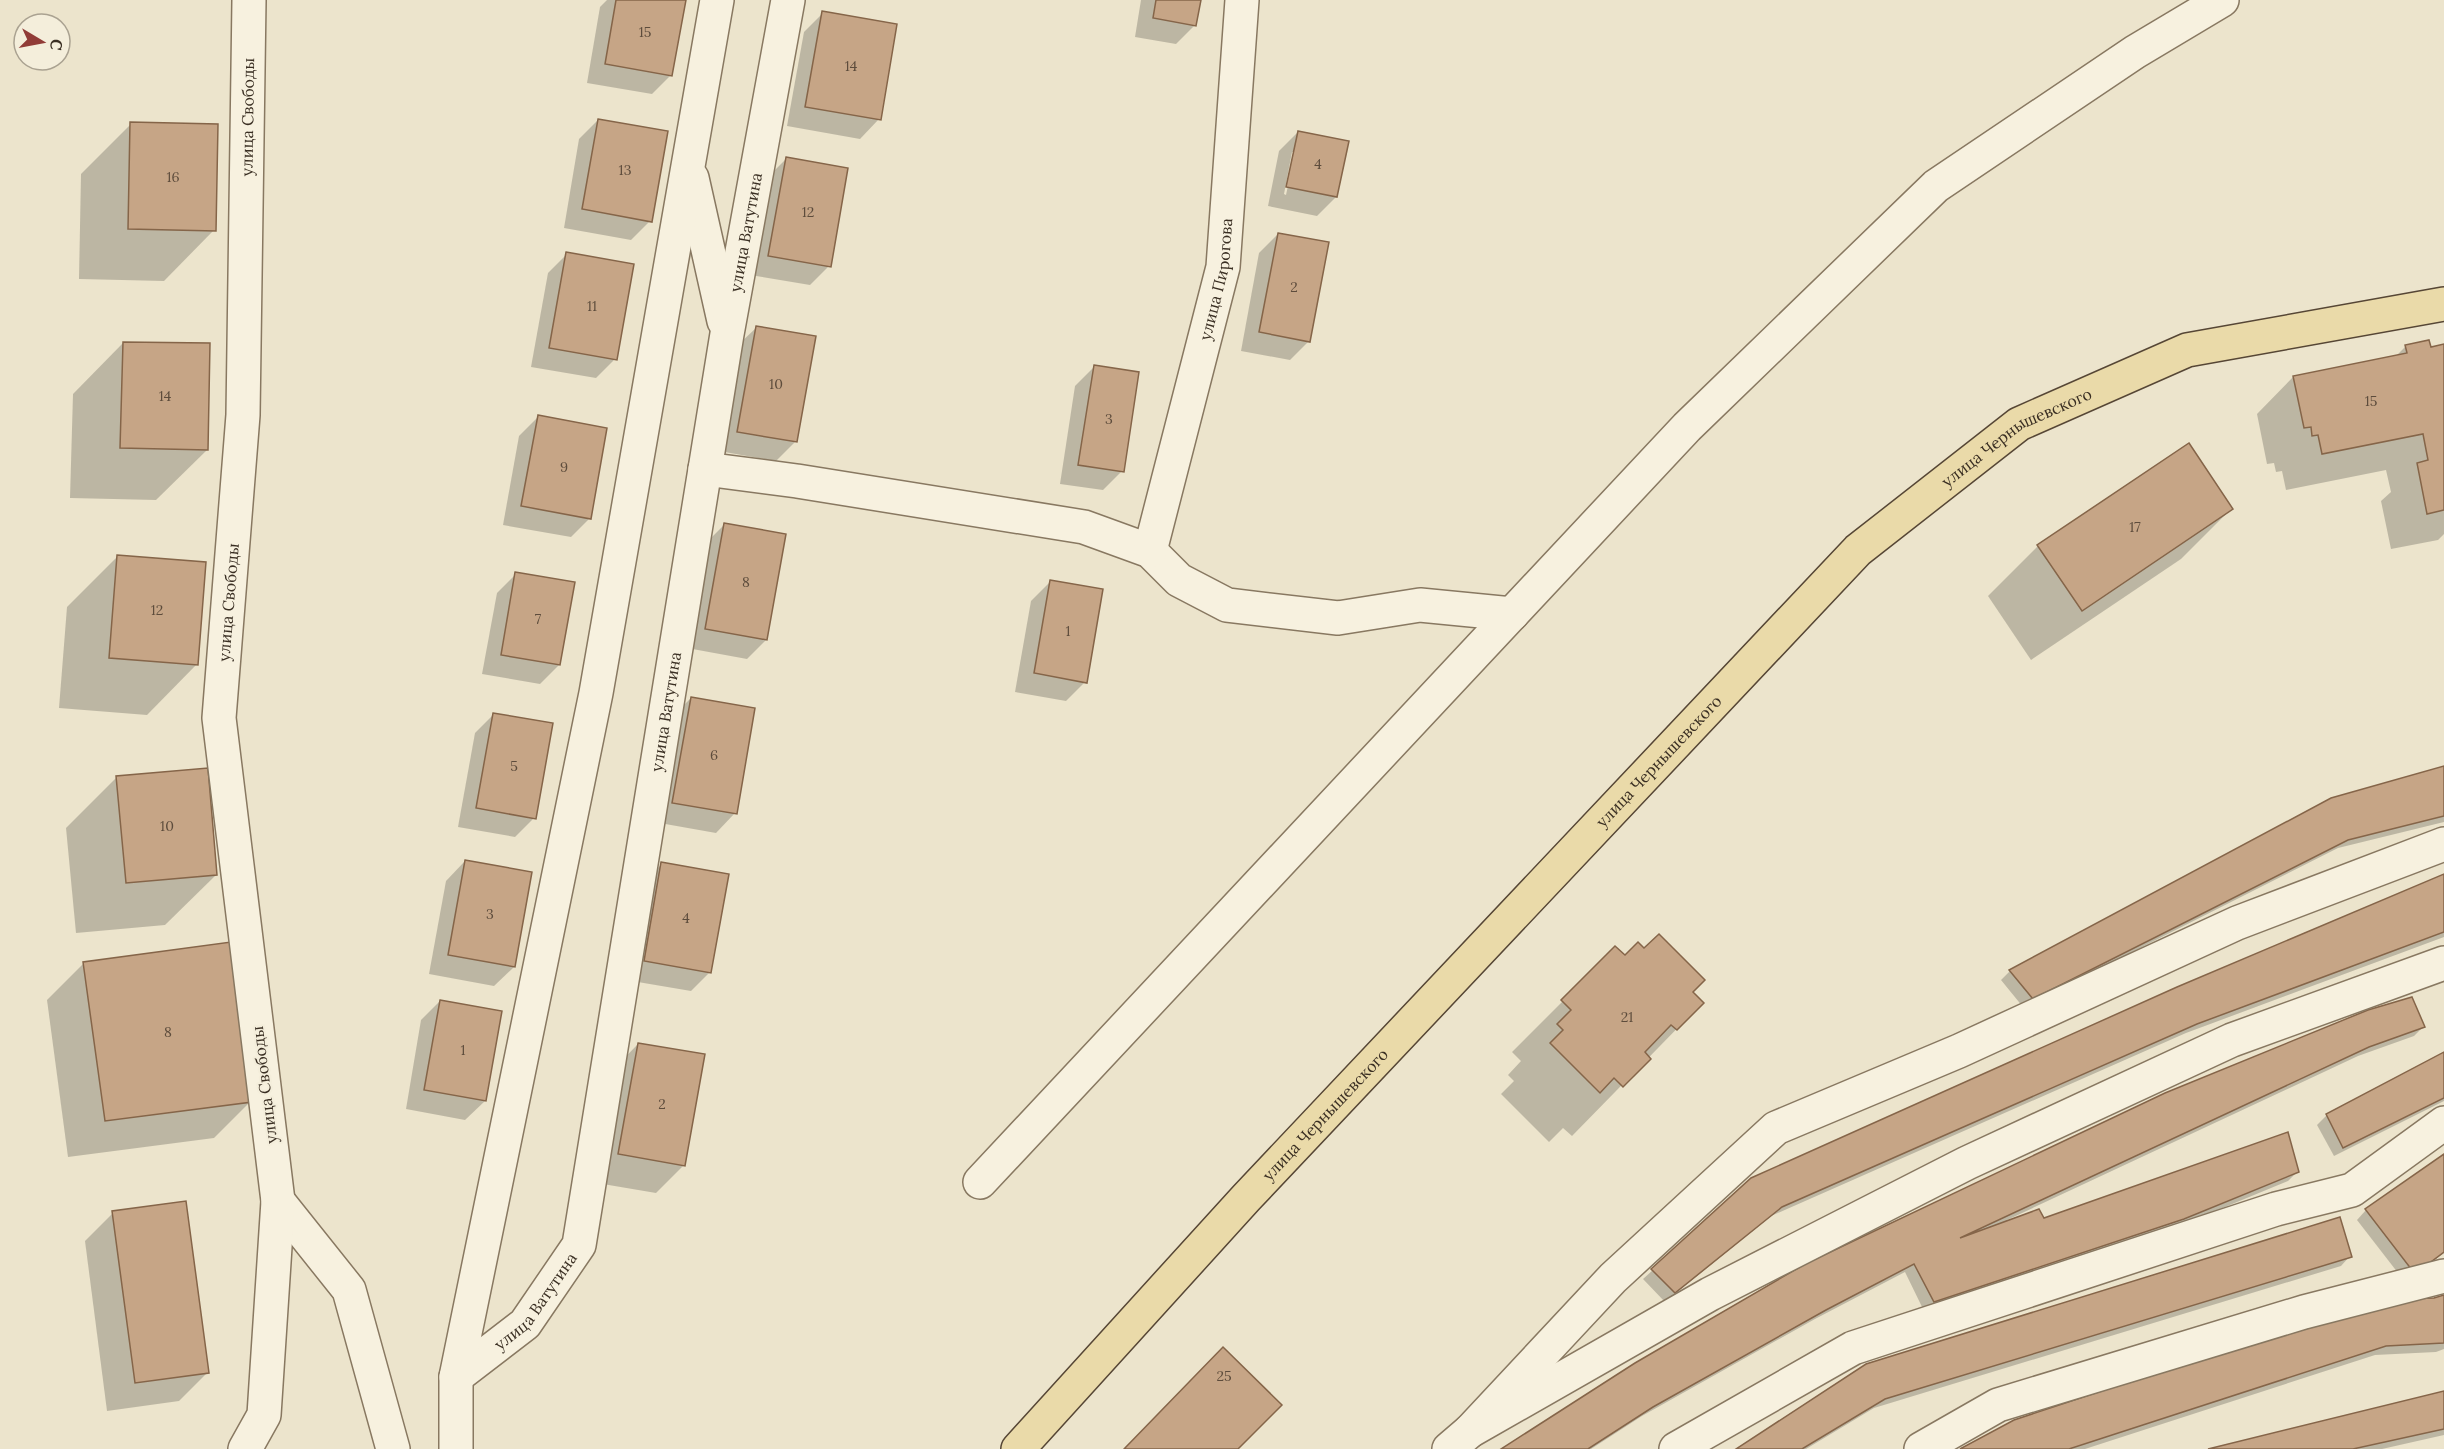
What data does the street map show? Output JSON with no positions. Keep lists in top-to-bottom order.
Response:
{
  "streets": {
    "main road": ["улица Чернышевского"],
    "street": ["улица Свободы", "улица Ватутина", "улица Пирогова"]
  },
  "house_numbers": [
    "15",
    "14",
    "4",
    "13",
    "16",
    "12",
    "2",
    "11",
    "10",
    "14",
    "15",
    "3",
    "9",
    "17",
    "8",
    "12",
    "7",
    "1",
    "6",
    "5",
    "10",
    "3",
    "4",
    "21",
    "8",
    "1",
    "2",
    "25"
  ],
  "north": "right"
}
